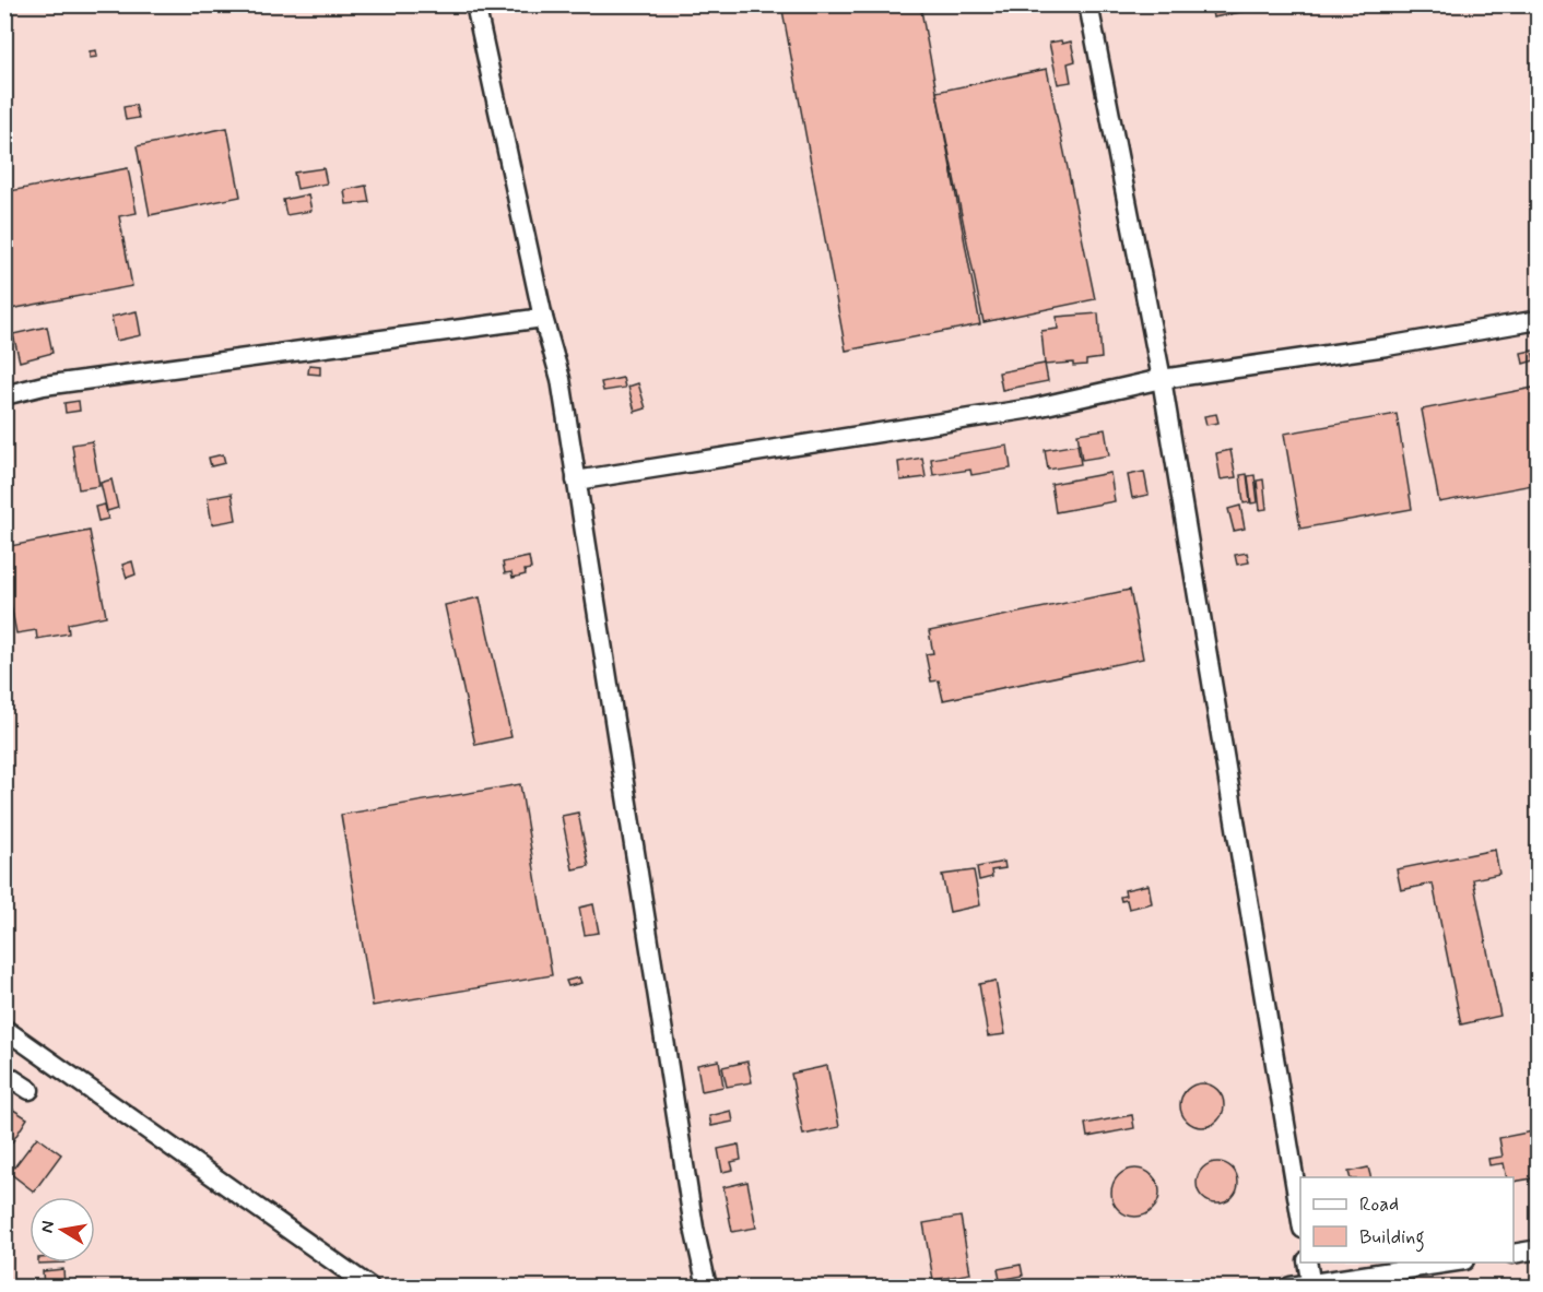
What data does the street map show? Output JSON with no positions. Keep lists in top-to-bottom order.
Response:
{
  "legend": ["Road", "Building"],
  "north": "left"
}
